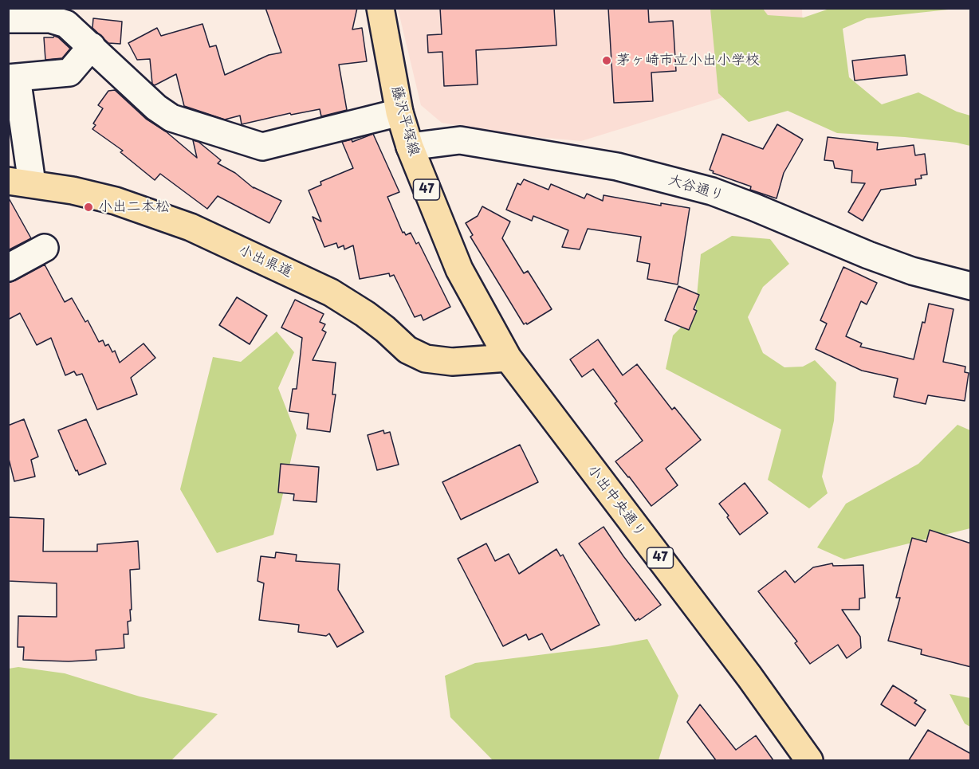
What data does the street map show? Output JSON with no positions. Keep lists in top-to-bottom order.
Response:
{
  "streets": {
    "main road": [
      "藤沢平塚線",
      "47",
      "小出県道",
      "小出中央通り"
    ],
    "street": ["大谷通り"]
  },
  "crossings": [
    ["藤沢平塚線", "大谷通り"],
    ["藤沢平塚線", "小出県道"],
    ["藤沢平塚線", "小出中央通り"],
    ["小出県道", "小出中央通り"]
  ],
  "places": ["茅ヶ崎市立小出小学校", "小出二本松"]
}
